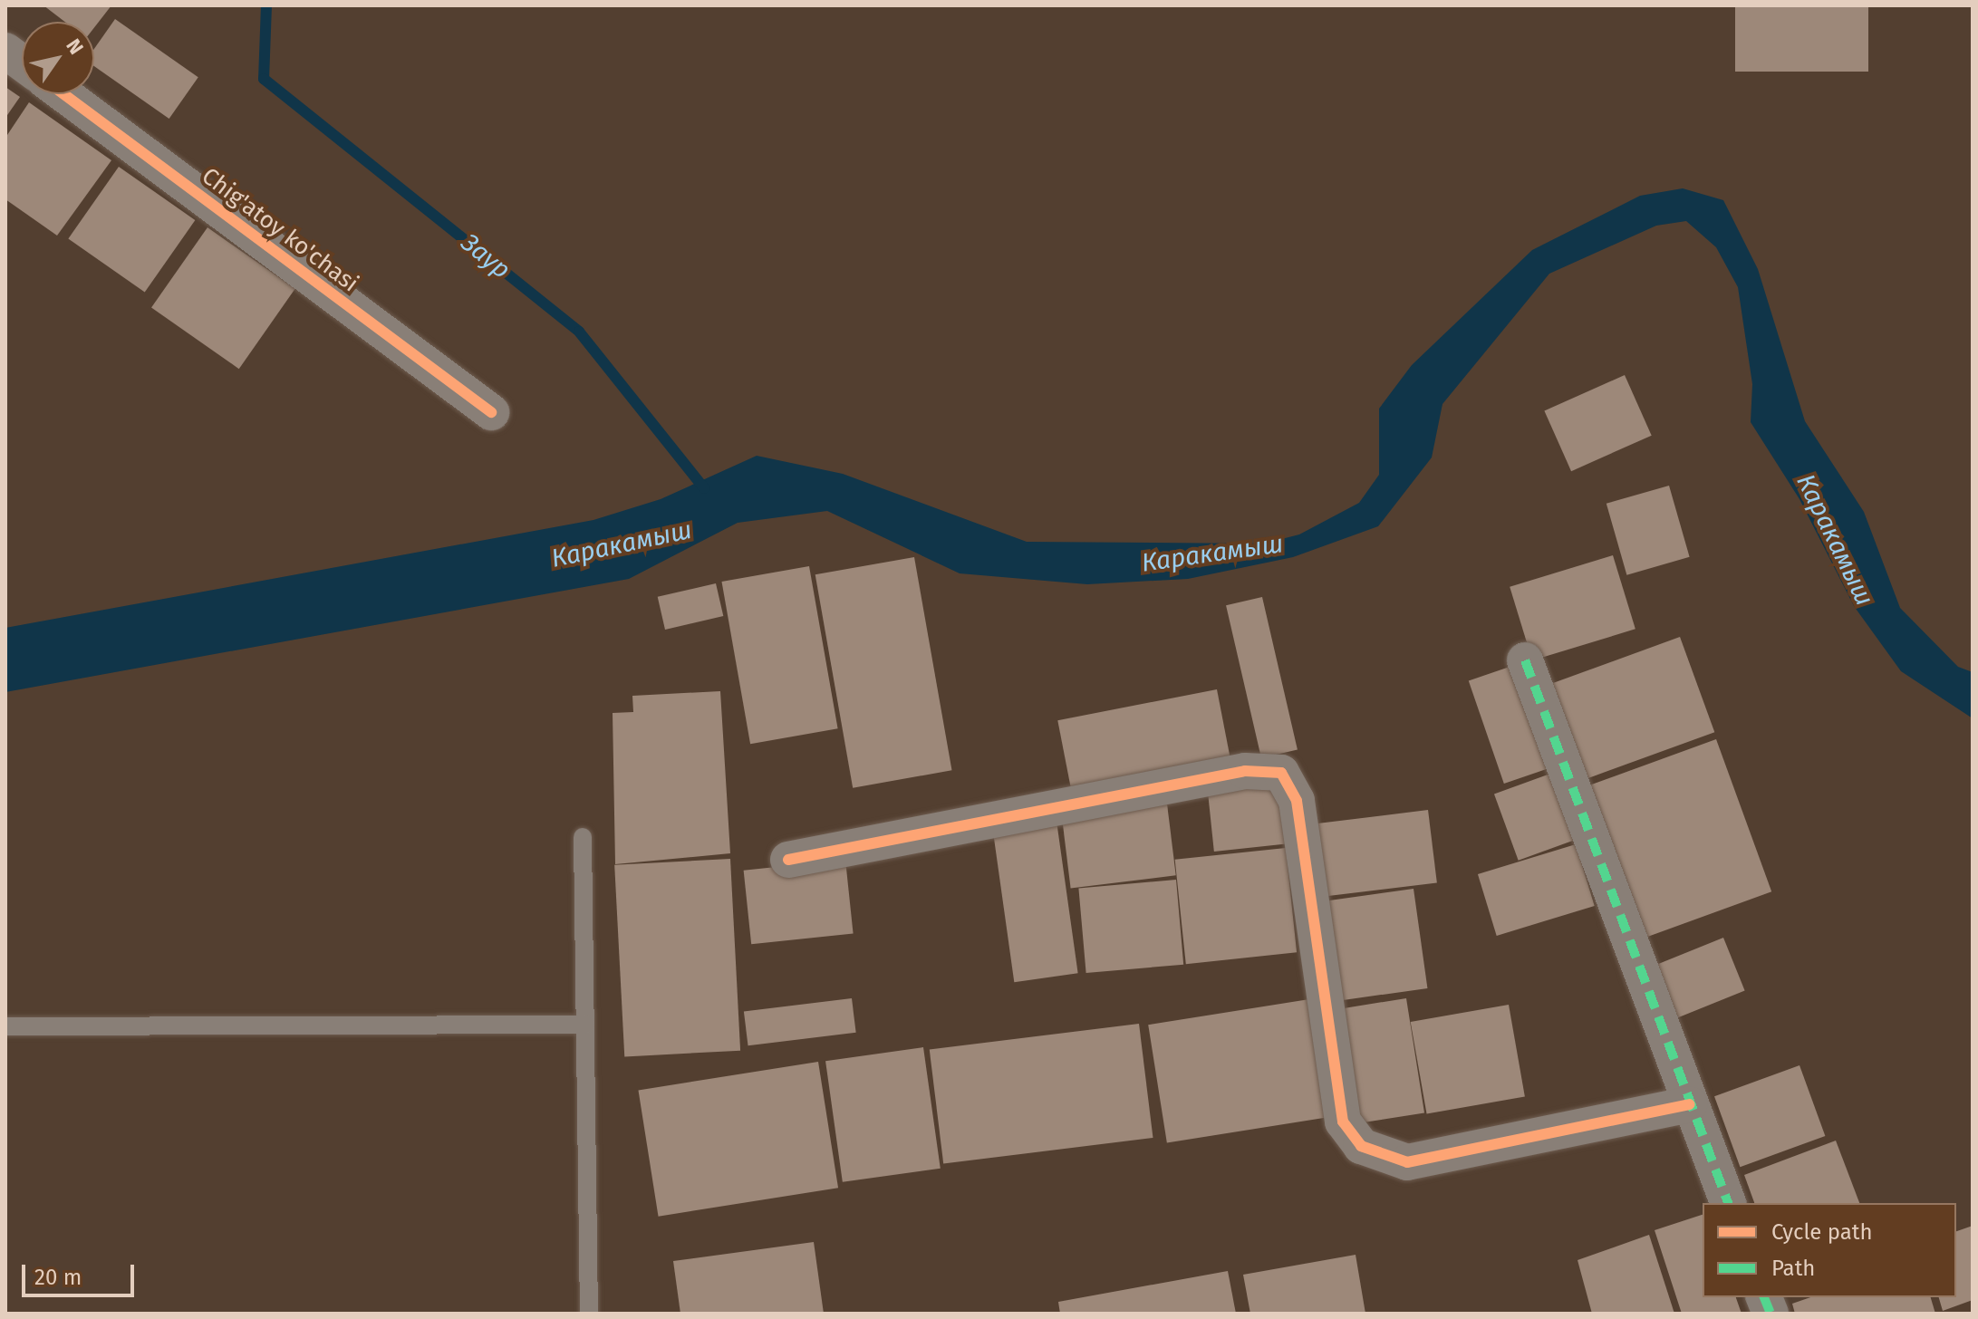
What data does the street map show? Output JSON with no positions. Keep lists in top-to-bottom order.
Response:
{
  "streets": {
    "street": ["Chig'atoy ko'chasi"]
  },
  "water": ["Заур", "Каракамыш"],
  "legend": ["Cycle path", "Path"],
  "scale_bar": "20 m",
  "north": "top right"
}
